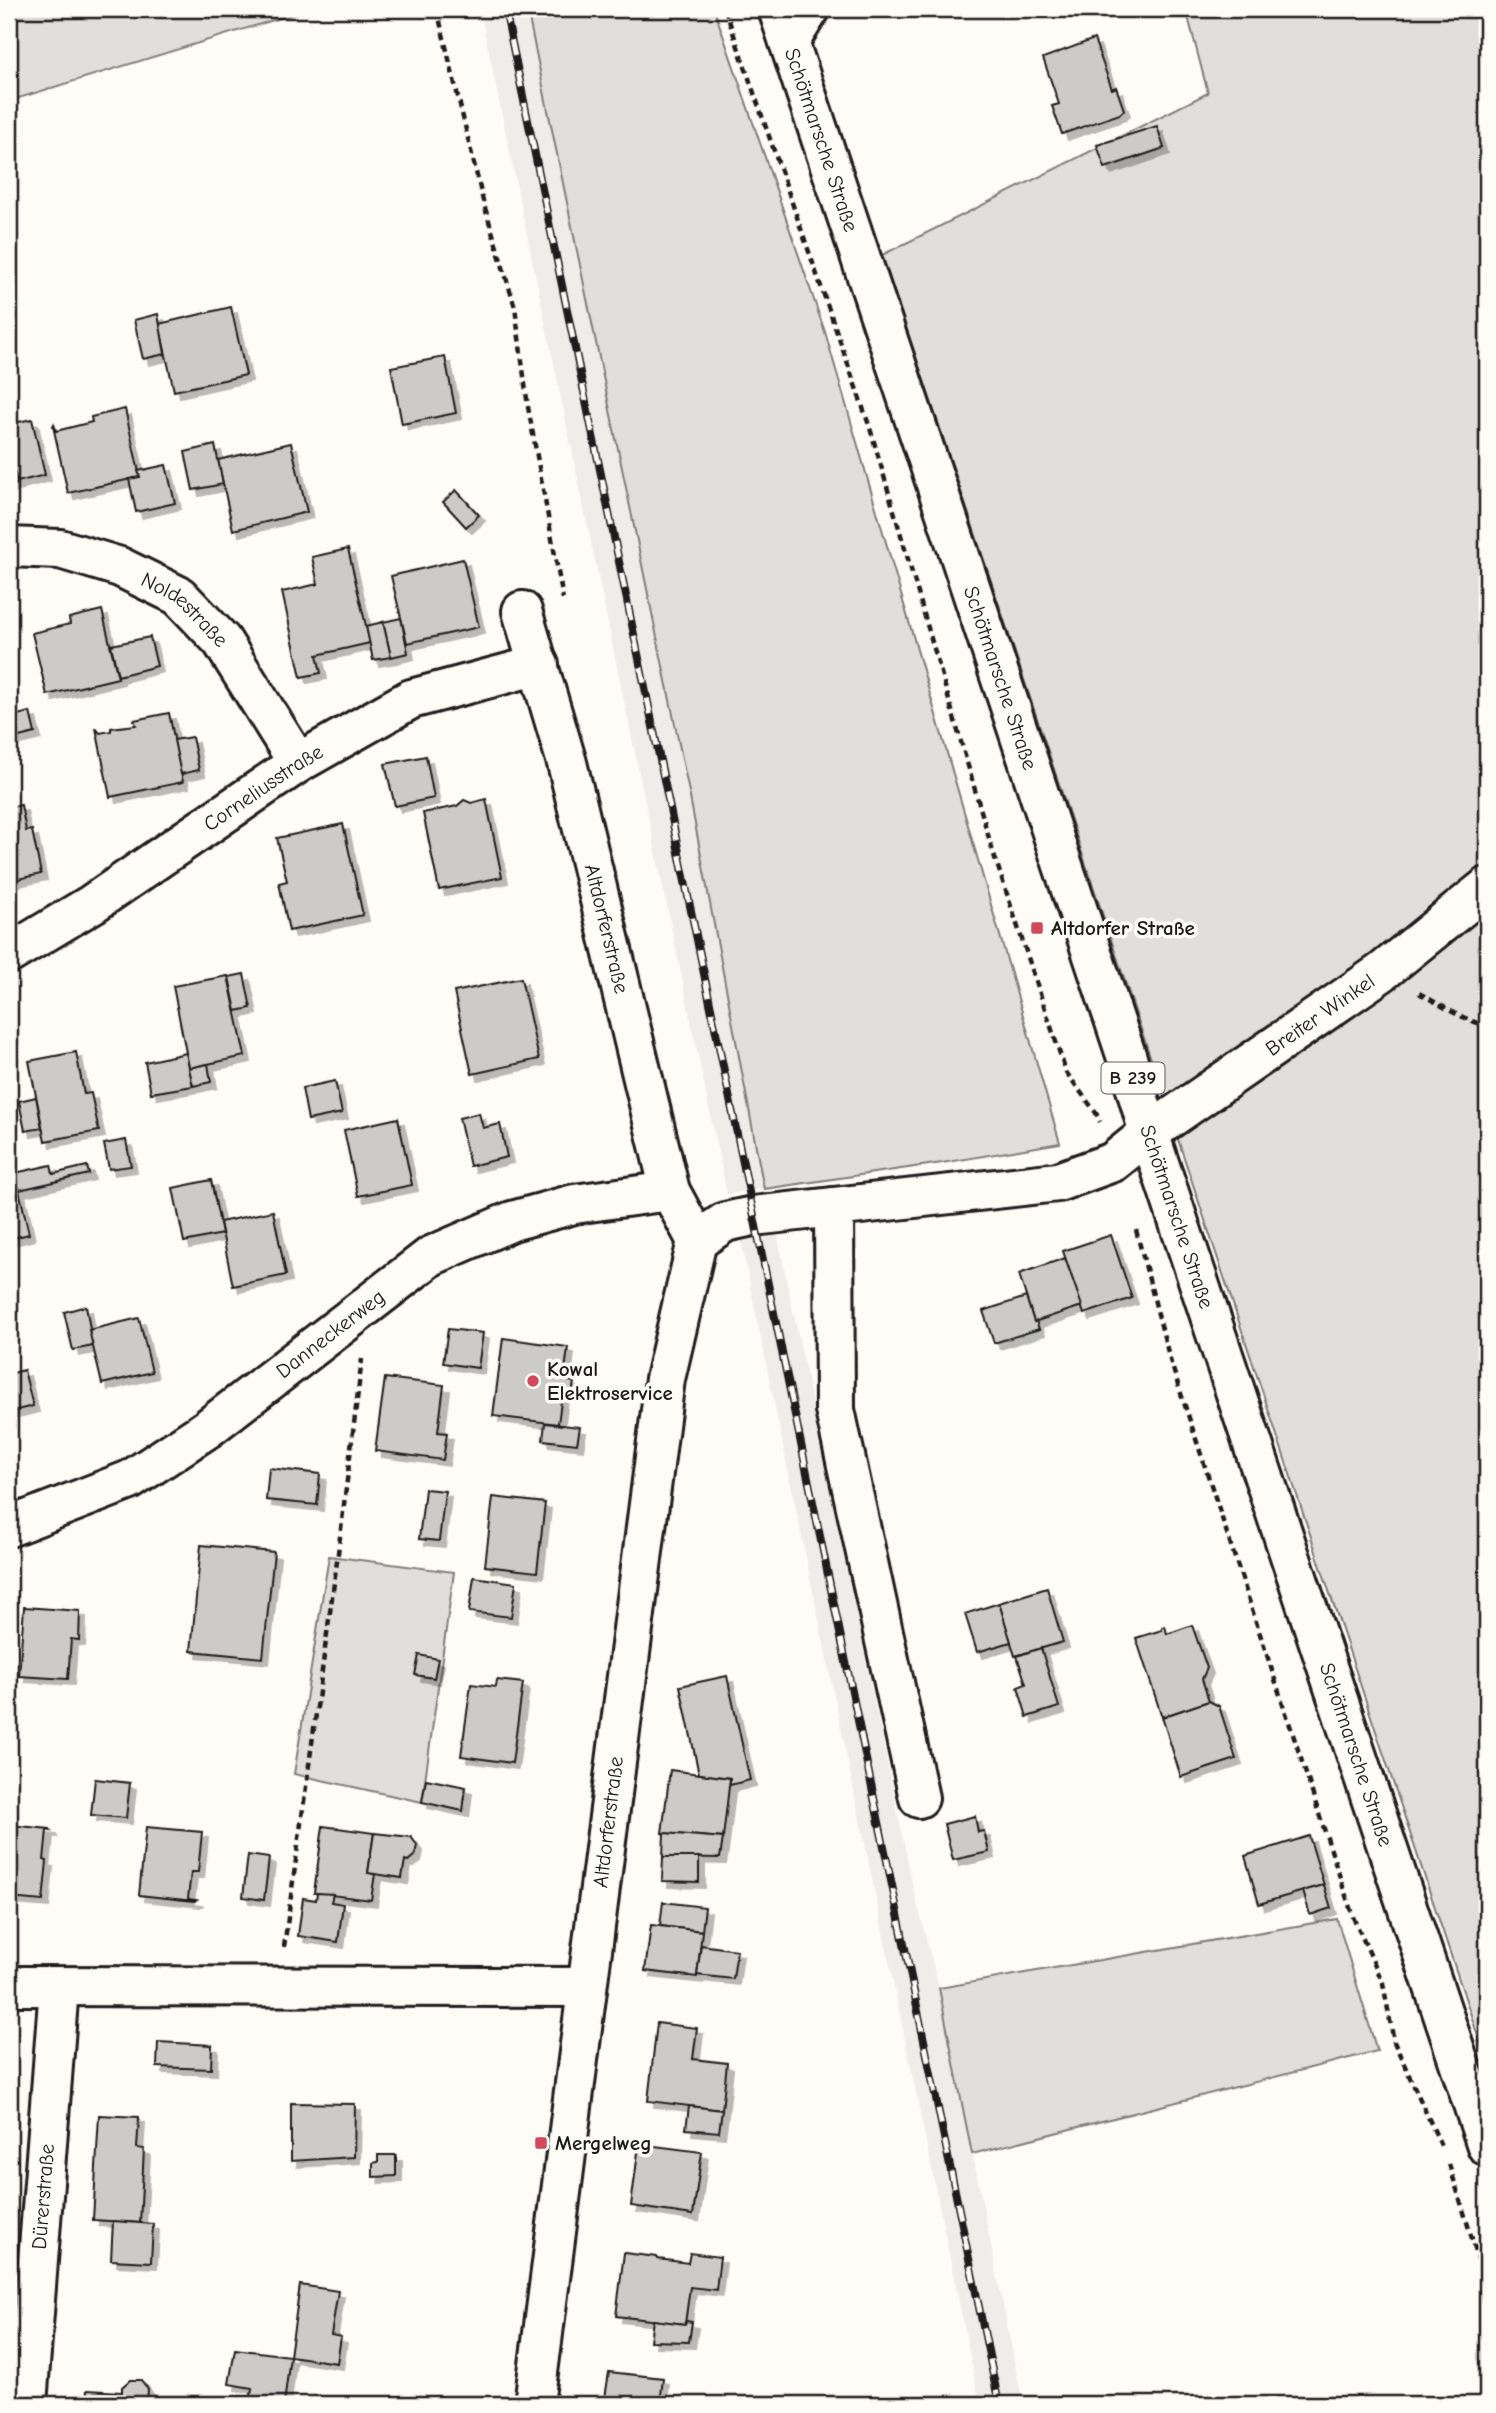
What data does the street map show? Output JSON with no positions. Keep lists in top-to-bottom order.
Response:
{
  "streets": {
    "street": [
      "Schötmarsche Straße",
      "Noldestraße",
      "Corneliusstraße",
      "Altdorferstraße",
      "Breiter Winkel",
      "B 239",
      "Danneckerweg",
      "Dürerstraße"
    ]
  },
  "crossings": [
    ["Schötmarsche Straße", "Breiter Winkel"],
    ["Noldestraße", "Corneliusstraße"],
    ["Corneliusstraße", "Altdorferstraße"],
    ["Altdorferstraße", "Danneckerweg"]
  ],
  "places": {
    "transit": ["Altdorfer Straße", "Mergelweg"],
    "other": ["Kowal Elektroservice"]
  }
}
